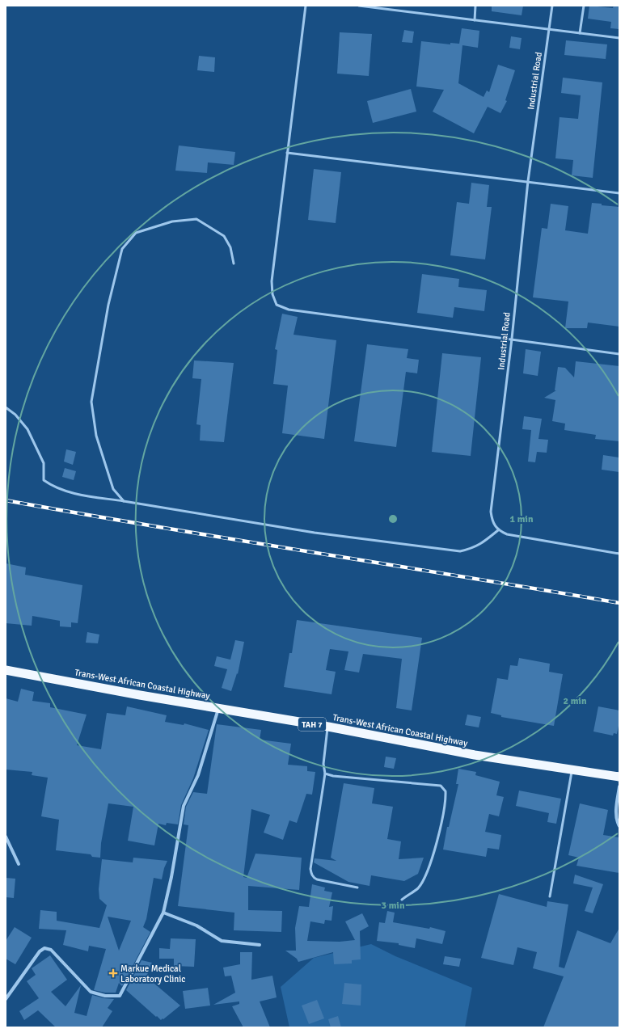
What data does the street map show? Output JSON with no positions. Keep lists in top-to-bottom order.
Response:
{
  "streets": {
    "highway": ["Trans-West African Coastal Highway", "TAH 7"],
    "lane": ["Industrial Road"]
  },
  "places": {
    "health": ["Markue Medical Laboratory Clinic"]
  },
  "rings": ["1 min", "2 min", "3 min"]
}
